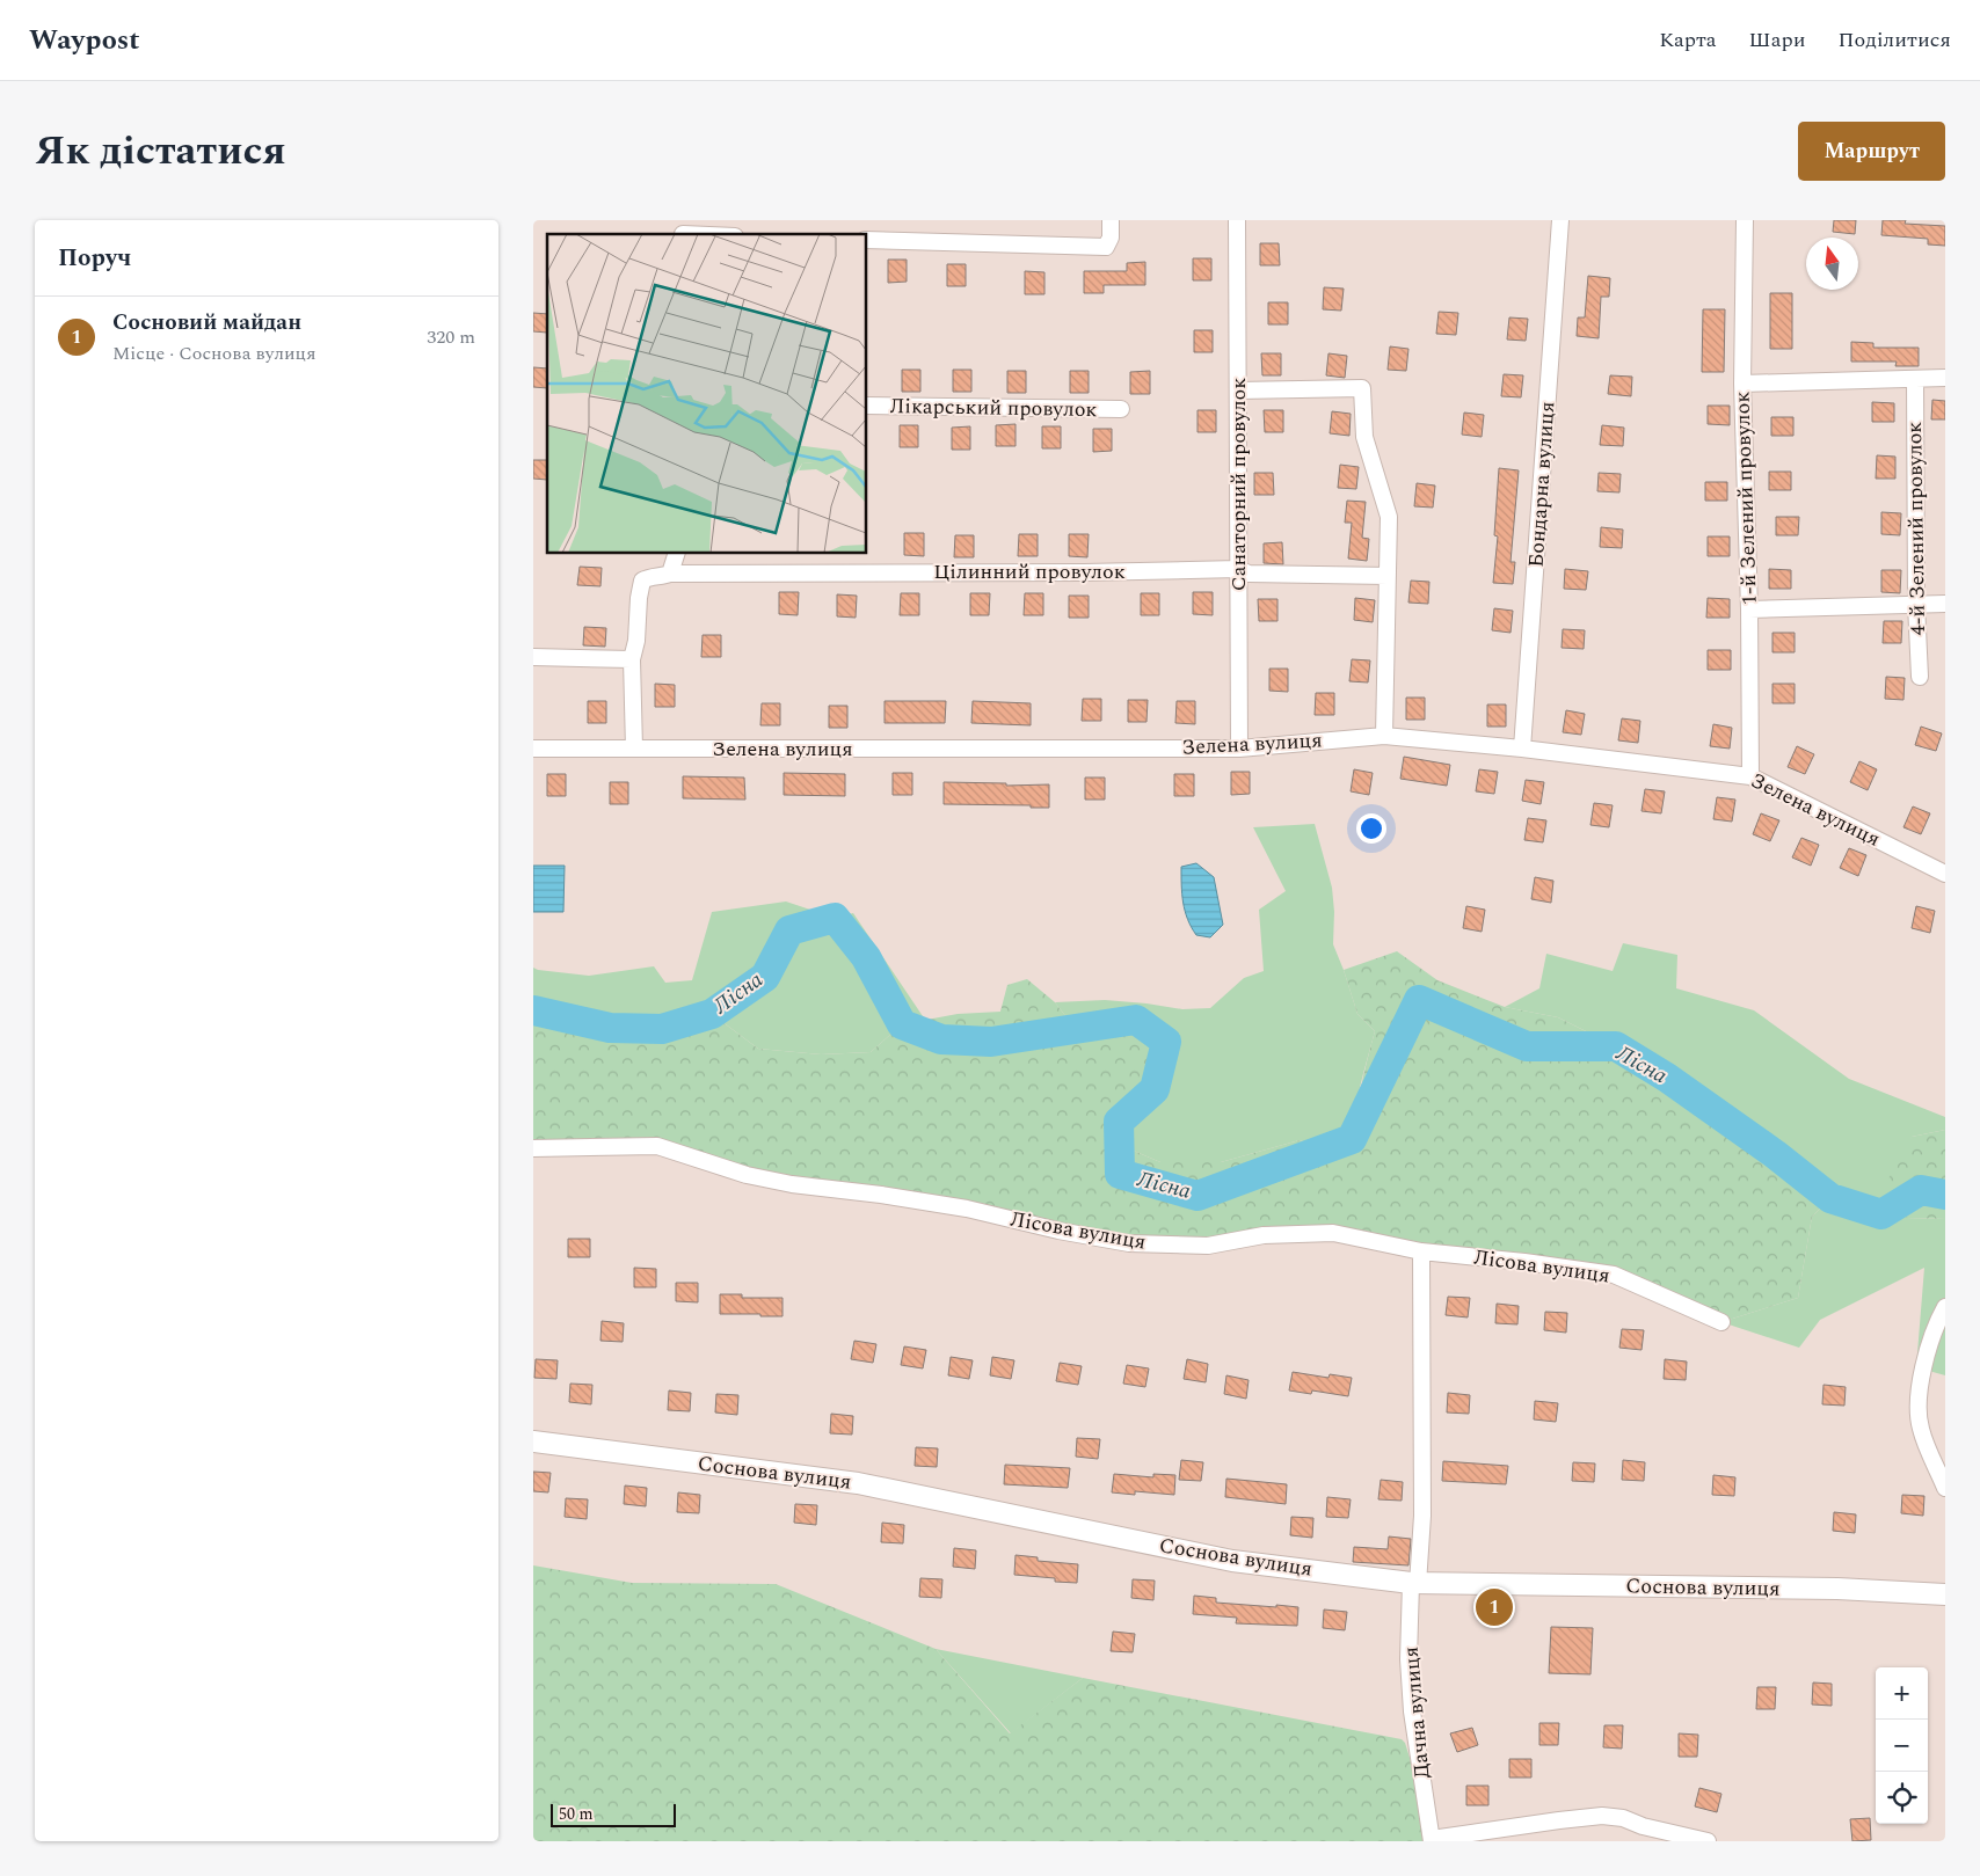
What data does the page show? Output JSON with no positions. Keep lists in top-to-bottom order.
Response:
{
  "streets": {
    "street": [
      "Лікарський провулок",
      "Санаторний провулок",
      "Бондарна вулиця",
      "1-й Зелений провулок",
      "4-й Зелений провулок",
      "Цілинний провулок",
      "Зелена вулиця",
      "Лісова вулиця",
      "Соснова вулиця",
      "Дачна вулиця"
    ]
  },
  "crossings": [
    ["Санаторний провулок", "Цілинний провулок"],
    ["Санаторний провулок", "Зелена вулиця"],
    ["Бондарна вулиця", "Зелена вулиця"],
    ["1-й Зелений провулок", "Зелена вулиця"],
    ["Лісова вулиця", "Дачна вулиця"],
    ["Соснова вулиця", "Дачна вулиця"]
  ],
  "water": ["Лісна"],
  "scale_bar": "50 m",
  "north": "top",
  "page": {
    "header": "Waypost",
    "nav": ["Карта", "Шари", "Поділитися"],
    "title": "Як дістатися",
    "buttons": "Маршрут",
    "heading": "Поруч",
    "list": [
      {
        "mark": "1",
        "name": "Сосновий майдан",
        "note": "Місце · Соснова вулиця",
        "value": "320 m"
      }
    ],
    "pins": "1",
    "map_buttons": ["+", "−"],
    "scale": "50 m"
  }
}
